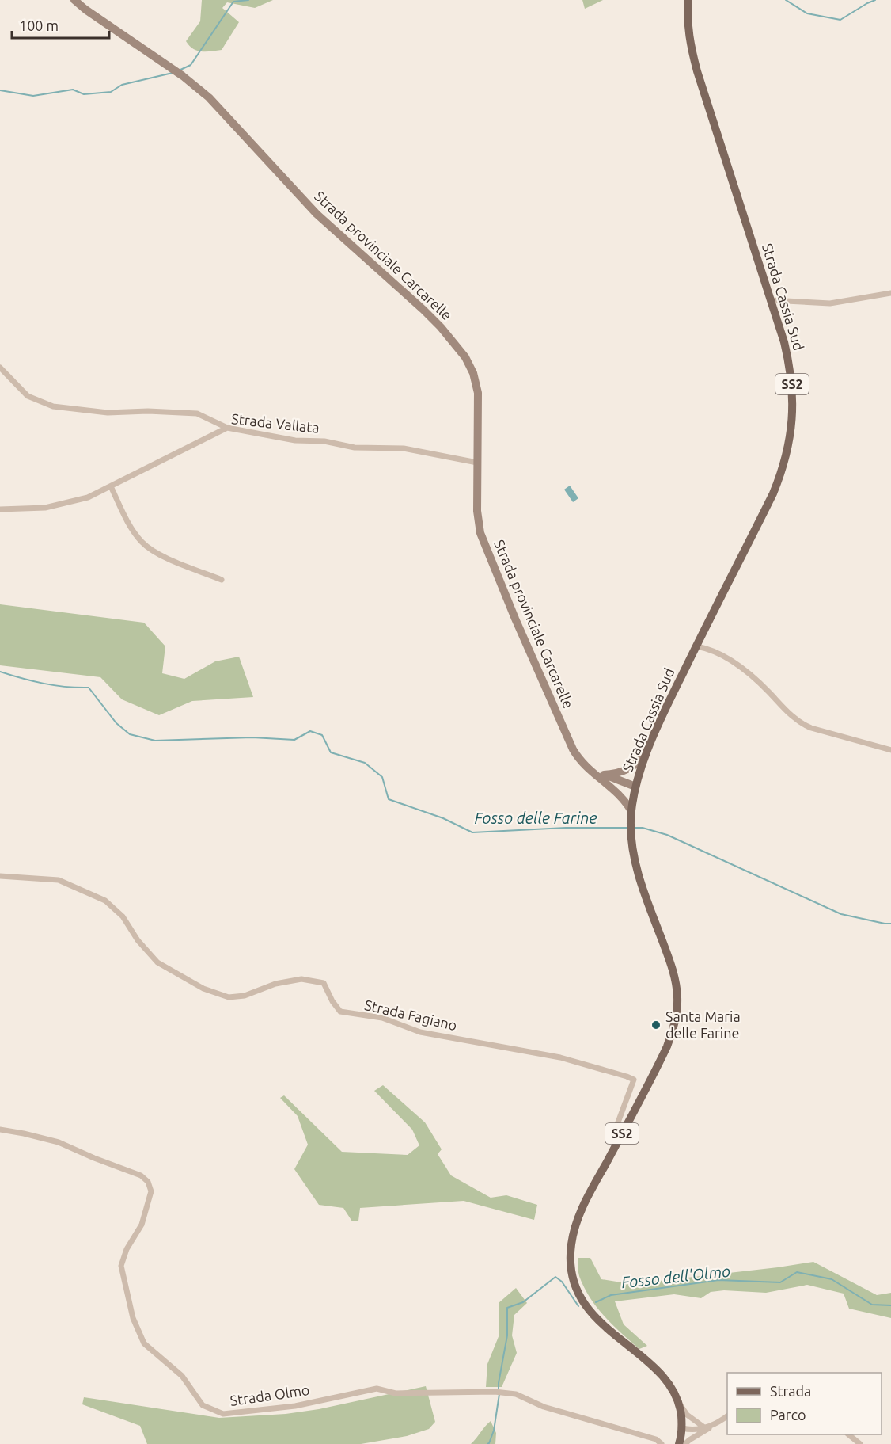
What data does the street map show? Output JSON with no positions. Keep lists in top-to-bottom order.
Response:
{
  "streets": {
    "main road": ["Strada provinciale Carcarelle", "Strada Cassia Sud", "SS2"],
    "street": ["Strada Vallata", "Strada Fagiano", "Strada Olmo"]
  },
  "crossings": [
    ["Strada provinciale Carcarelle", "Strada Cassia Sud"],
    ["Strada provinciale Carcarelle", "Strada Vallata"],
    ["Strada Cassia Sud", "Strada Fagiano"]
  ],
  "water": ["Fosso delle Farine", "Fosso dell'Olmo"],
  "places": ["Santa Maria delle Farine"],
  "legend": ["Strada", "Parco"],
  "scale_bar": "100 m"
}
